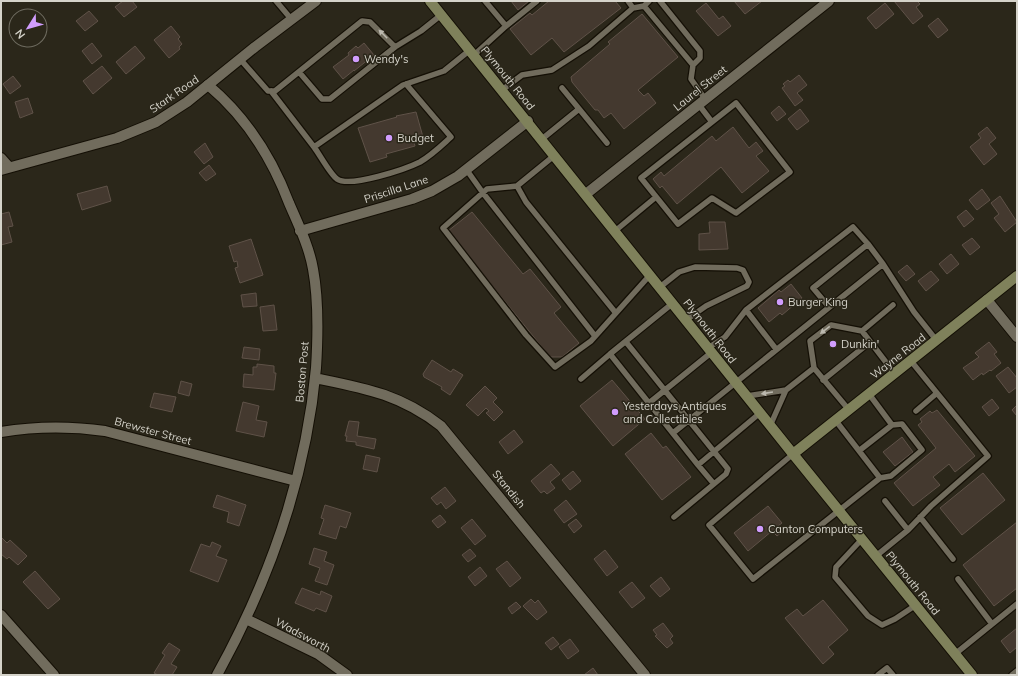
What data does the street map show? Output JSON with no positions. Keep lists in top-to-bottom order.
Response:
{
  "streets": {
    "main road": ["Plymouth Road", "Wayne Road"],
    "street": [
      "Laurel Street",
      "Stark Road",
      "Priscilla Lane",
      "Boston Post",
      "Brewster Street",
      "Standish",
      "Wadsworth"
    ]
  },
  "crossings": [
    ["Plymouth Road", "Laurel Street"],
    ["Plymouth Road", "Priscilla Lane"],
    ["Plymouth Road", "Wayne Road"],
    ["Stark Road", "Boston Post"],
    ["Priscilla Lane", "Boston Post"],
    ["Boston Post", "Brewster Street"],
    ["Boston Post", "Standish"],
    ["Boston Post", "Wadsworth"]
  ],
  "places": [
    "Wendy's",
    "Budget",
    "Burger King",
    "Dunkin'",
    "Yesterdays Antiques and Collectibles",
    "Canton Computers"
  ],
  "north": "bottom left"
}
